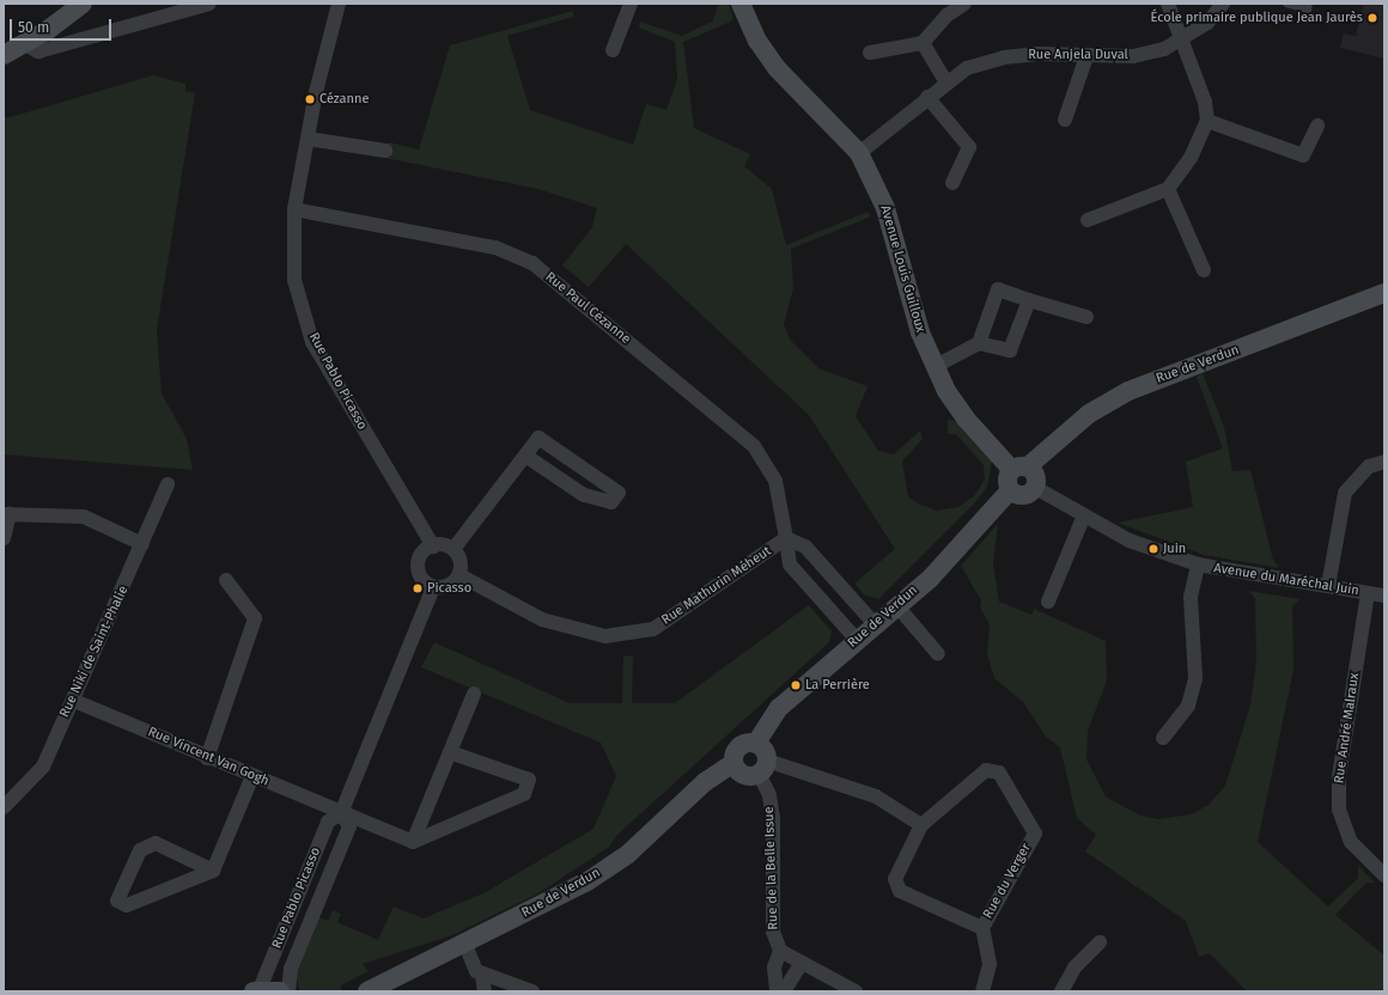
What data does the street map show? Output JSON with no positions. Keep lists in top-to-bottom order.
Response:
{
  "streets": {
    "street": [
      "Rue Anjela Duval",
      "Avenue Louis Guilloux",
      "Rue Paul Cézanne",
      "Rue de Verdun",
      "Rue Pablo Picasso",
      "Avenue du Maréchal Juin",
      "Rue Mathurin Méheut",
      "Rue Niki de Saint-Phalie",
      "Rue André Malraux",
      "Rue Vincent Van Gogh",
      "Rue de la Belle Issue",
      "Rue du Verger"
    ]
  },
  "crossings": [
    ["Rue Anjela Duval", "Avenue Louis Guilloux"],
    ["Avenue Louis Guilloux", "Rue de Verdun"],
    ["Avenue Louis Guilloux", "Avenue du Maréchal Juin"],
    ["Rue Paul Cézanne", "Rue de Verdun"],
    ["Rue Paul Cézanne", "Rue Pablo Picasso"],
    ["Rue Paul Cézanne", "Rue Mathurin Méheut"],
    ["Rue de Verdun", "Avenue du Maréchal Juin"],
    ["Rue Pablo Picasso", "Rue Mathurin Méheut"],
    ["Rue Pablo Picasso", "Rue Vincent Van Gogh"],
    ["Avenue du Maréchal Juin", "Rue André Malraux"],
    ["Rue Niki de Saint-Phalie", "Rue Vincent Van Gogh"]
  ],
  "places": [
    "École primaire publique Jean Jaurès",
    "Cézanne",
    "Juin",
    "Picasso",
    "La Perrière"
  ],
  "scale_bar": "50 m"
}
